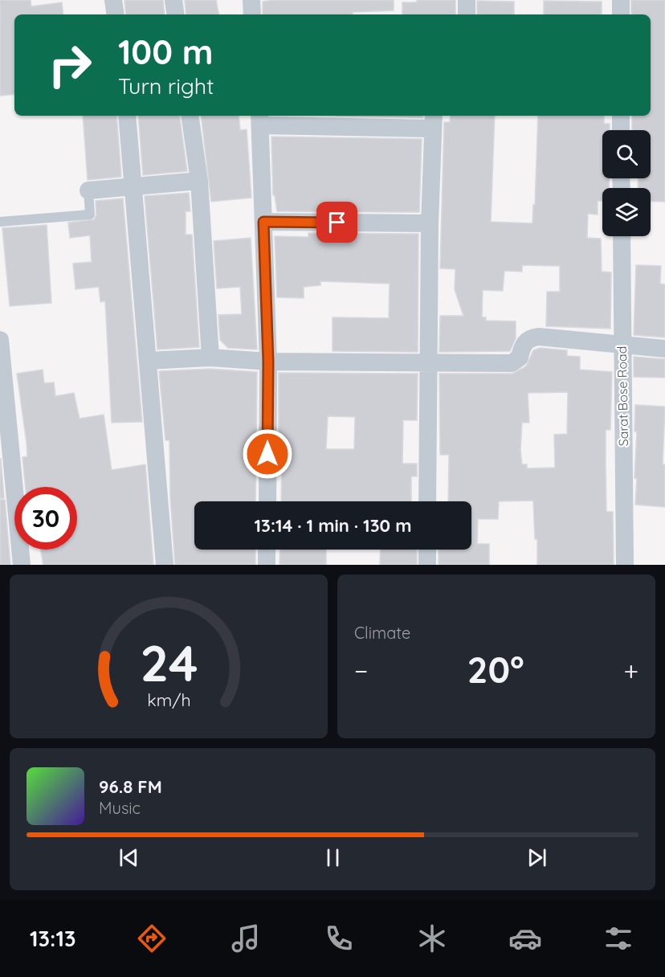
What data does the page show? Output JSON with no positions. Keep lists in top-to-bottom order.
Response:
{
  "streets": {
    "street": ["Sarat Bose Road"]
  },
  "page": {
    "turn": ["100 m", "Turn right"],
    "limit": "30",
    "trip": "13:14 · 1 min · 130 m",
    "tile": "Climate",
    "heat": ["−", "20°", "+"],
    "song": ["96.8 FM", "Music"],
    "tabs": "13:13",
    "gauge": ["24", "km/h"]
  }
}
